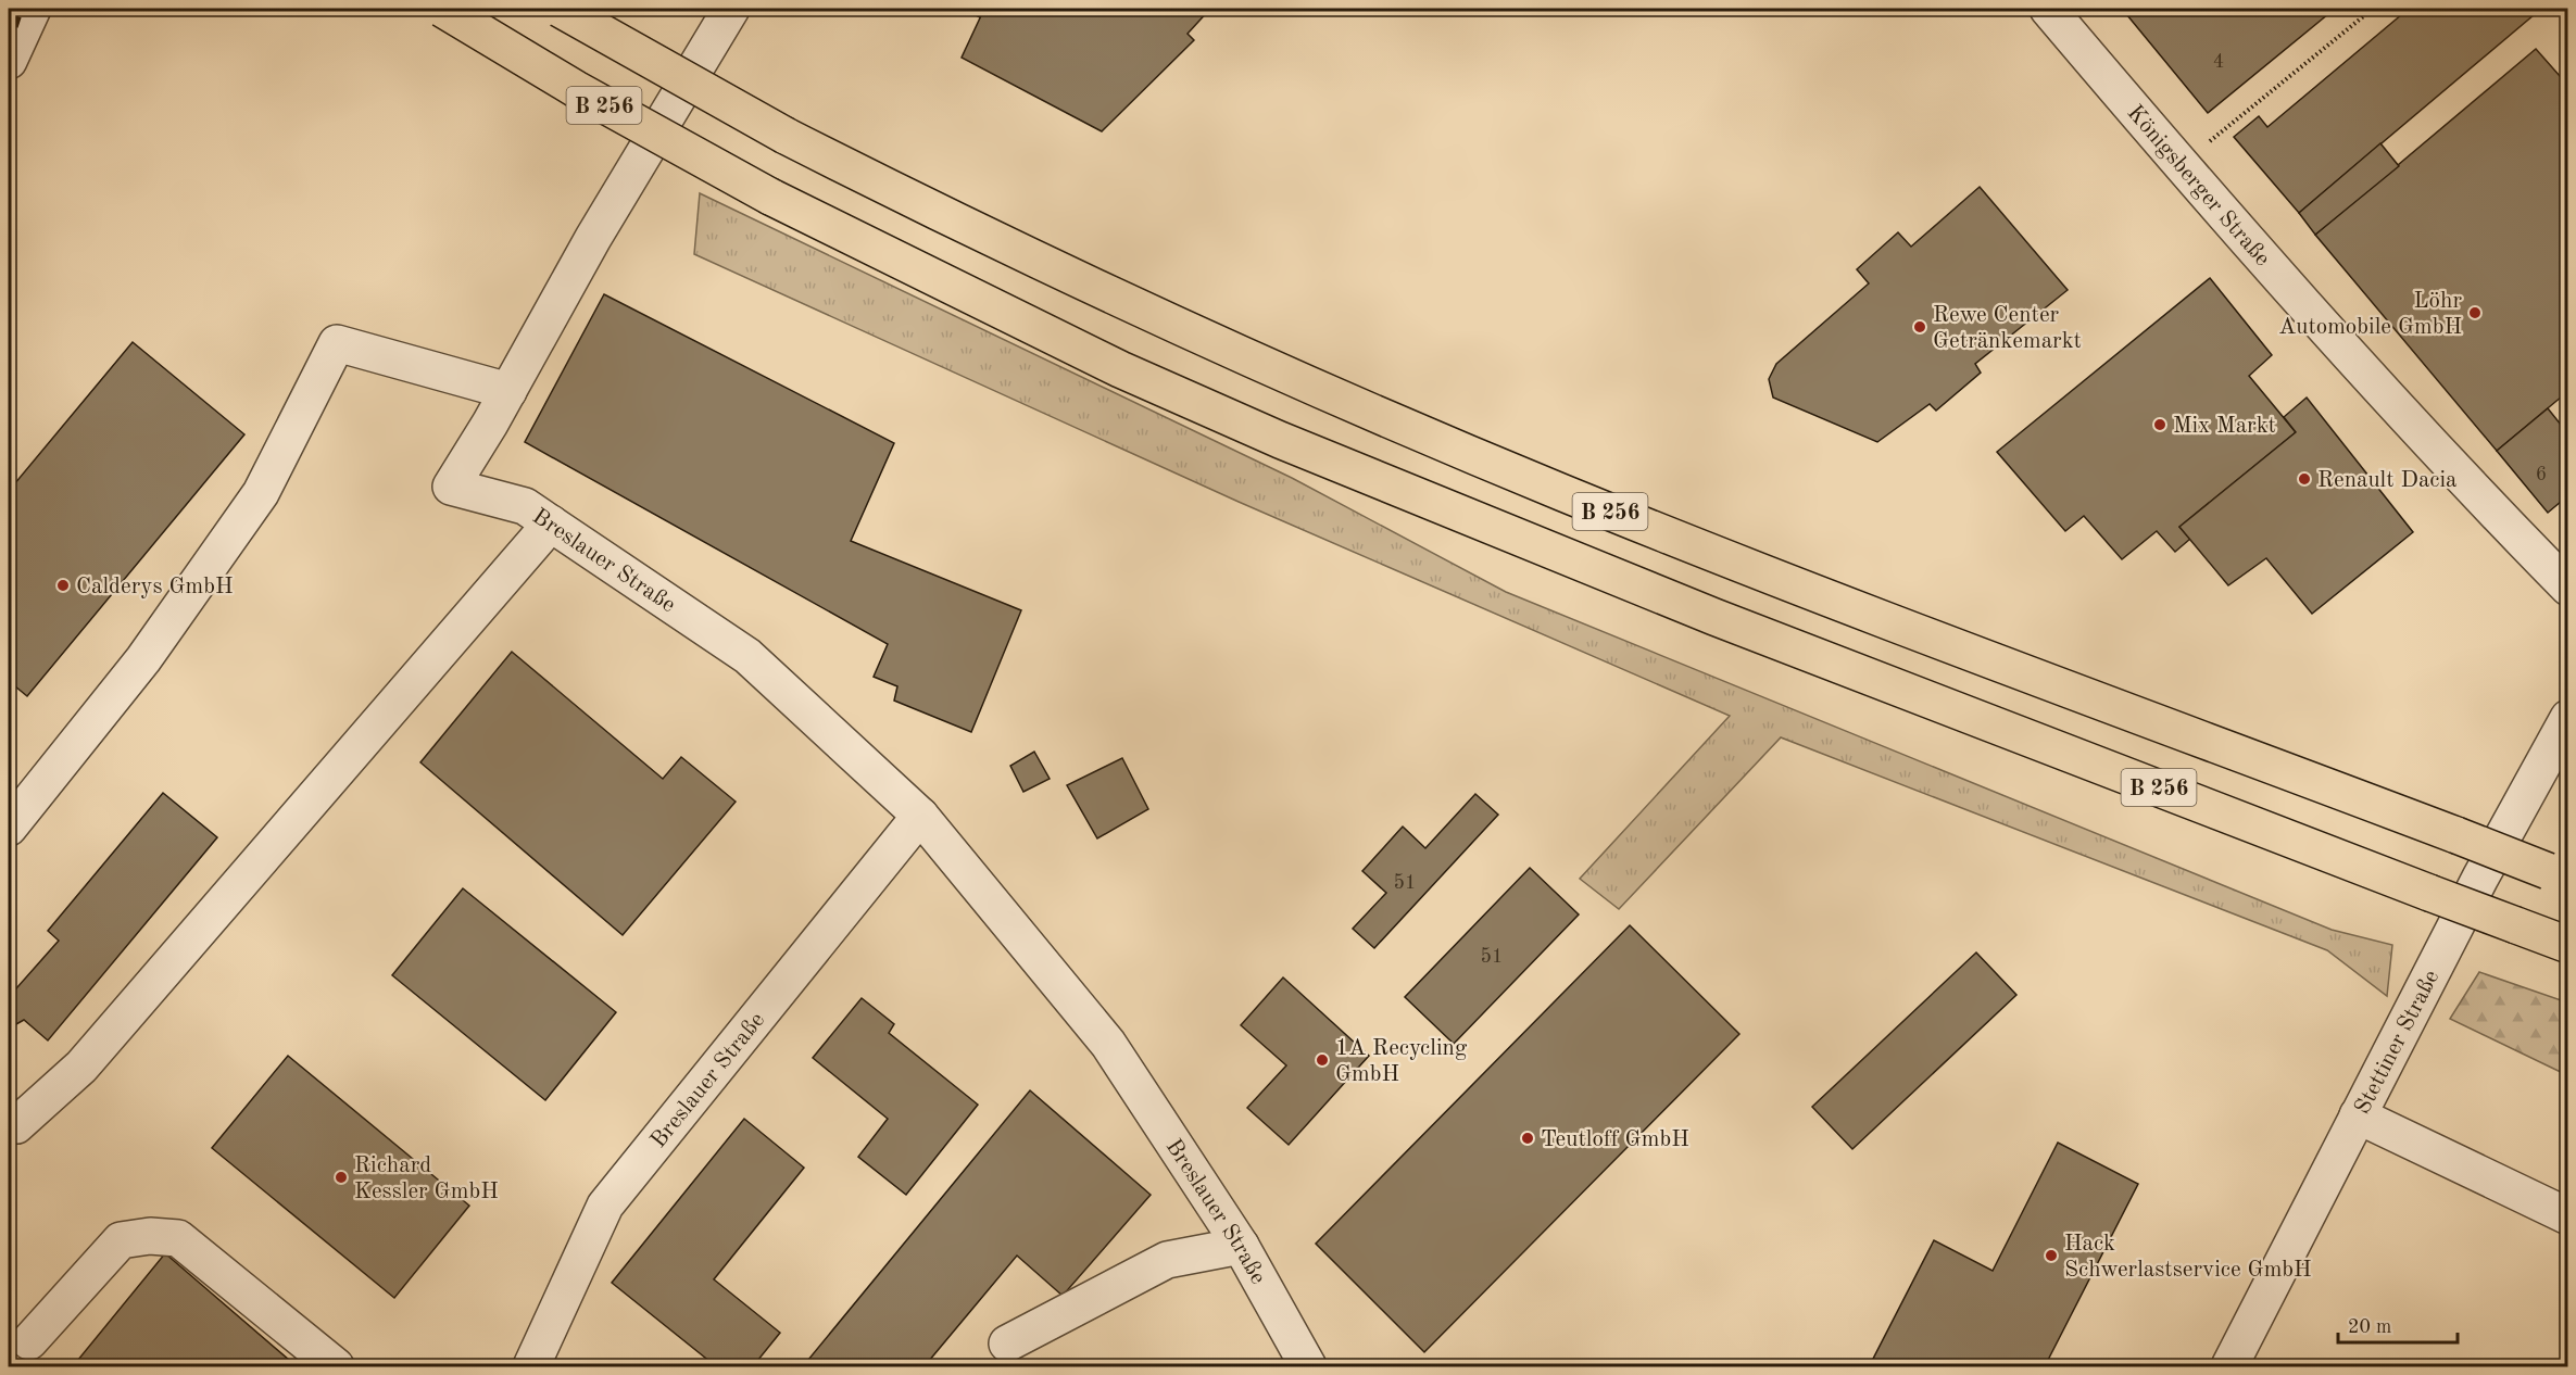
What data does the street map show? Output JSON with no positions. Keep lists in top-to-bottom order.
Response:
{
  "streets": {
    "highway": ["B 256"],
    "street": ["Königsberger Straße", "Breslauer Straße", "Stettiner Straße"]
  },
  "places": [
    "Löhr Automobile GmbH",
    "Rewe Center Getränkemarkt",
    "Mix Markt",
    "Renault Dacia",
    "Calderys GmbH",
    "1A Recycling GmbH",
    "Teutloff GmbH",
    "Richard Kessler GmbH",
    "Hack Schwerlastservice GmbH"
  ],
  "house_numbers": [
    "4",
    "6",
    "51",
    "51"
  ],
  "scale_bar": "20 m"
}
